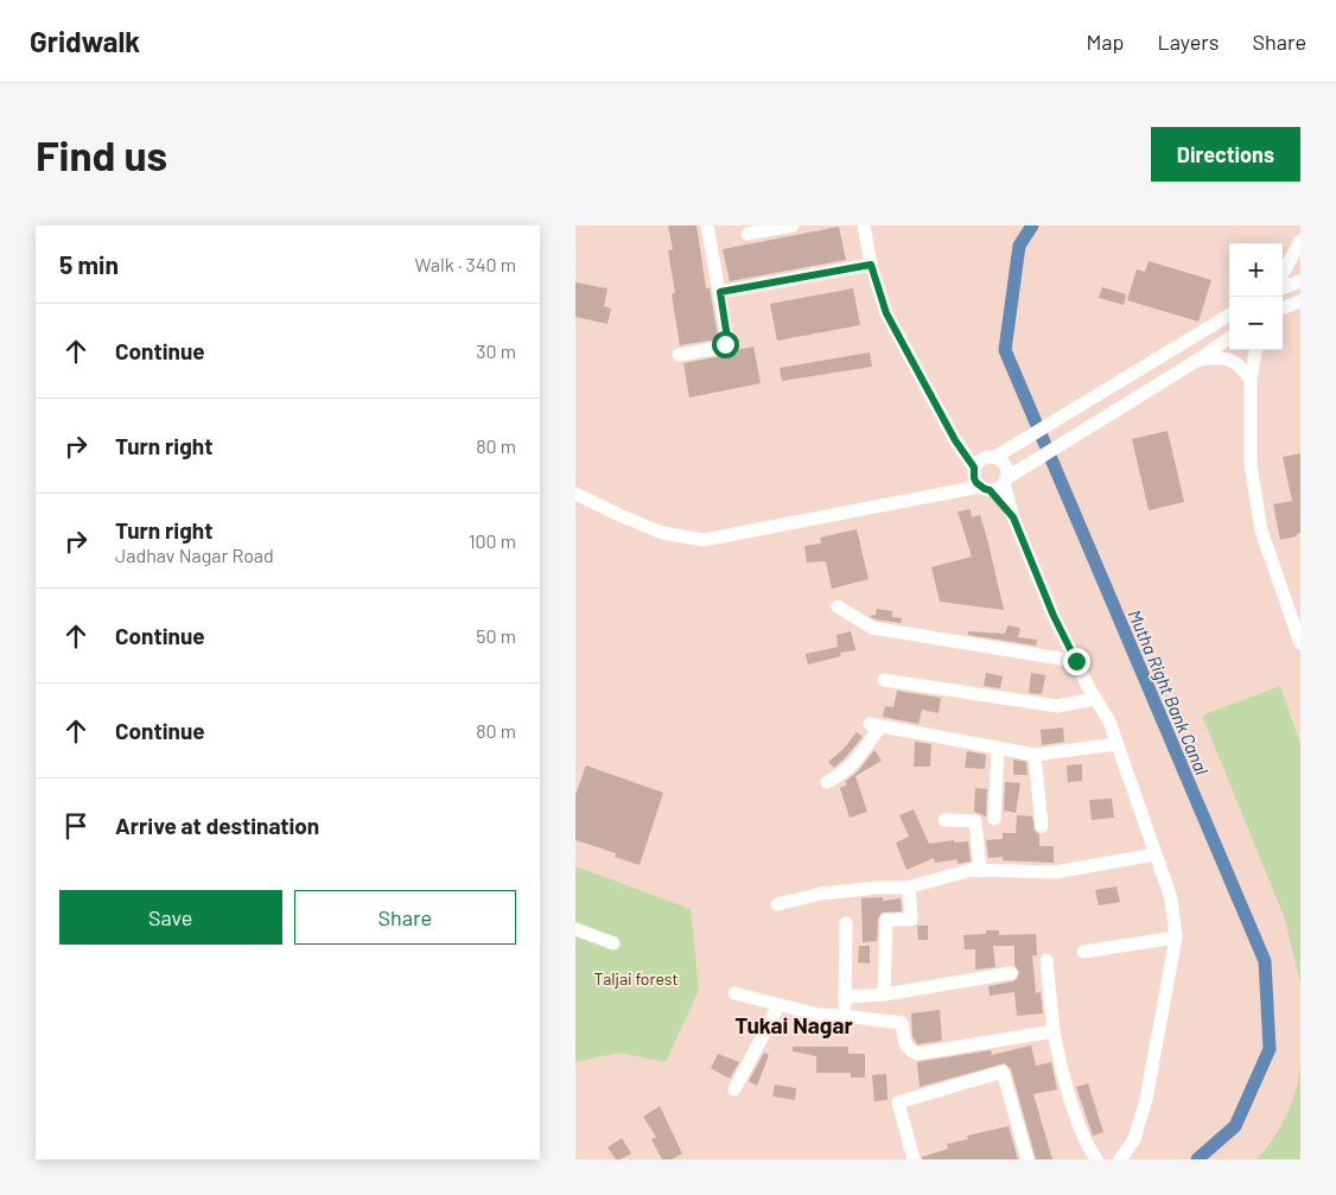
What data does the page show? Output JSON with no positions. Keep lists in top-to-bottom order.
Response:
{
  "districts": ["Tukai Nagar"],
  "water": ["Mutha Right Bank Canal"],
  "parks": ["Taljai forest"],
  "page": {
    "header": "Gridwalk",
    "nav": ["Map", "Layers", "Share"],
    "buttons": [
      "Directions",
      ["Save", "Share"]
    ],
    "title": "Find us",
    "heading": ["5 min", "Walk · 340 m"],
    "map_buttons": ["+", "−"],
    "list": [
      ["Continue", "30 m"],
      ["Turn right", "80 m"],
      ["Turn right", "Jadhav Nagar Road", "100 m"],
      ["Continue", "50 m"],
      ["Continue", "80 m"],
      "Arrive at destination"
    ]
  }
}
